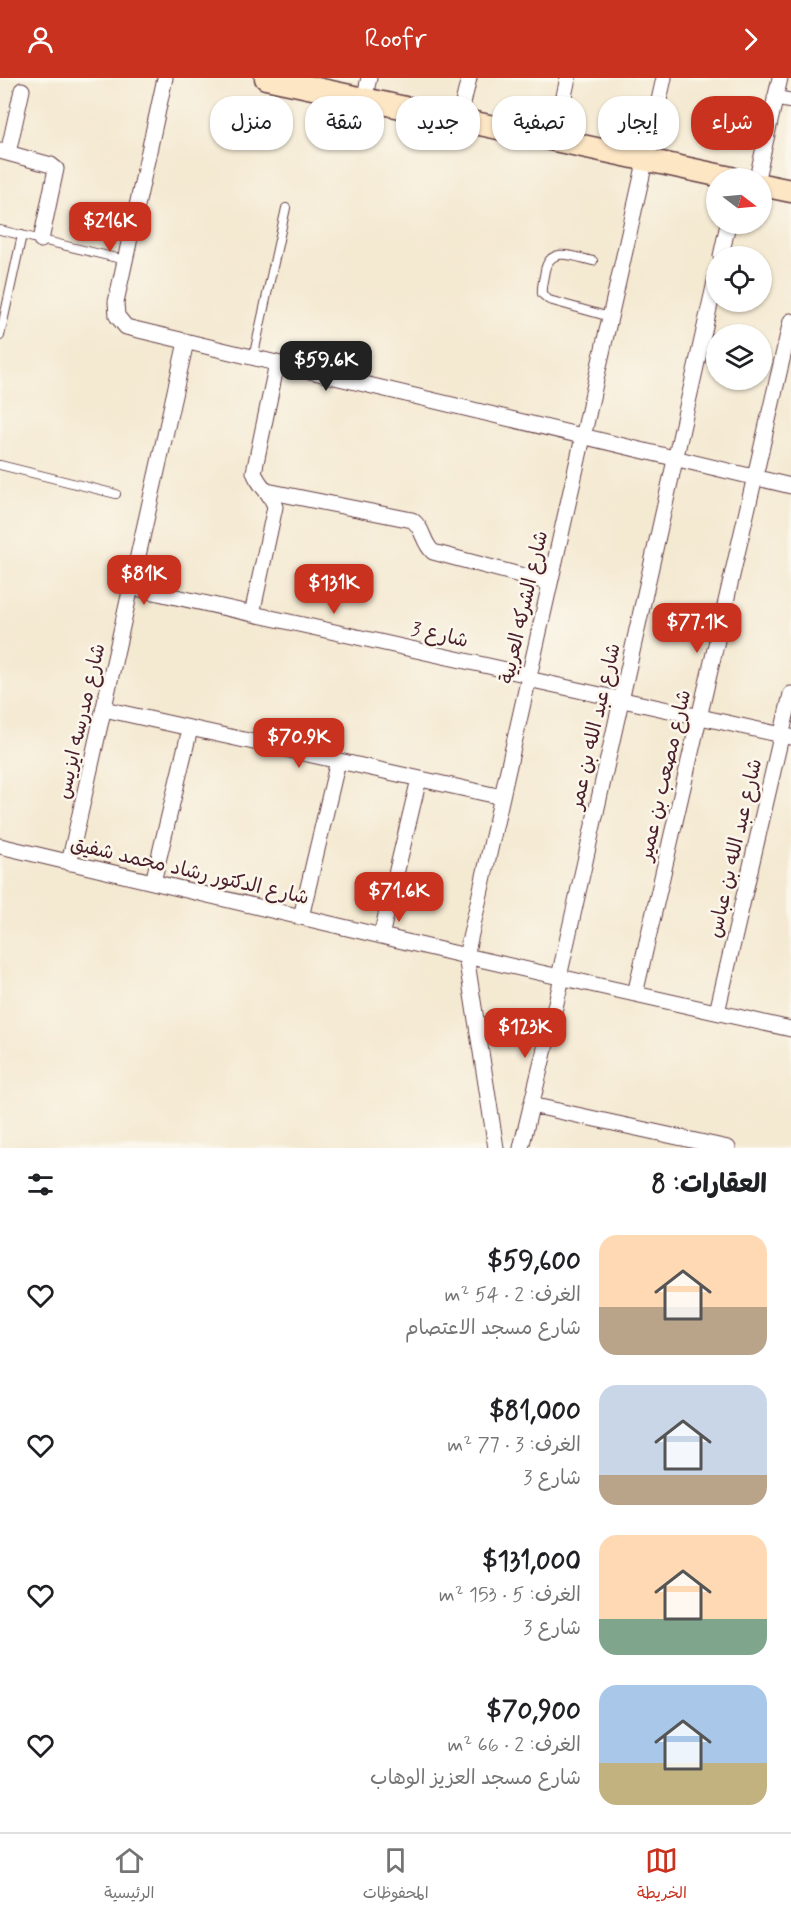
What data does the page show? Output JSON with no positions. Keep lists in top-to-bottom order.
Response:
{
  "streets": {
    "street": [
      "شارع الشركه العربية",
      "شارع 3",
      "شارع مدرسه ايزيس",
      "شارع عبد الله بن عمر",
      "شارع مصعب بن عمير",
      "شارع عبد الله بن عباس",
      "شارع الدكتور رشاد محمد شفيق"
    ]
  },
  "crossings": [
    ["شارع الشركه العربية", "شارع 3"],
    ["شارع الشركه العربية", "شارع الدكتور رشاد محمد شفيق"],
    ["شارع 3", "شارع مدرسه ايزيس"],
    ["شارع 3", "شارع عبد الله بن عمر"],
    ["شارع 3", "شارع مصعب بن عمير"],
    ["شارع 3", "شارع عبد الله بن عباس"],
    ["شارع مدرسه ايزيس", "شارع الدكتور رشاد محمد شفيق"],
    ["شارع عبد الله بن عمر", "شارع الدكتور رشاد محمد شفيق"],
    ["شارع مصعب بن عمير", "شارع الدكتور رشاد محمد شفيق"],
    ["شارع عبد الله بن عباس", "شارع الدكتور رشاد محمد شفيق"]
  ],
  "north": "right",
  "page": {
    "header": "Roofr",
    "chip": [
      "شراء",
      "إيجار",
      "تصفية",
      "جديد",
      "شقة",
      "منزل"
    ],
    "price": [
      "$216K",
      "$59.6K",
      "$81K",
      "$131K",
      "$77.1K",
      "$70.9K",
      "$71.6K",
      "$123K"
    ],
    "heading": "العقارات: 8",
    "list": [
      {
        "name": "$59,600",
        "note": "الغرف: 2 · 54 m² · شارع مسجد الاعتصام"
      },
      {
        "name": "$81,000",
        "note": "الغرف: 3 · 77 m² · شارع 3"
      },
      {
        "name": "$131,000",
        "note": "الغرف: 5 · 153 m² · شارع 3"
      },
      {
        "name": "$70,900",
        "note": "الغرف: 2 · 66 m² · شارع مسجد العزيز الوهاب"
      }
    ],
    "tabs": ["الخريطة", "المحفوظات", "الرئيسية"]
  }
}
